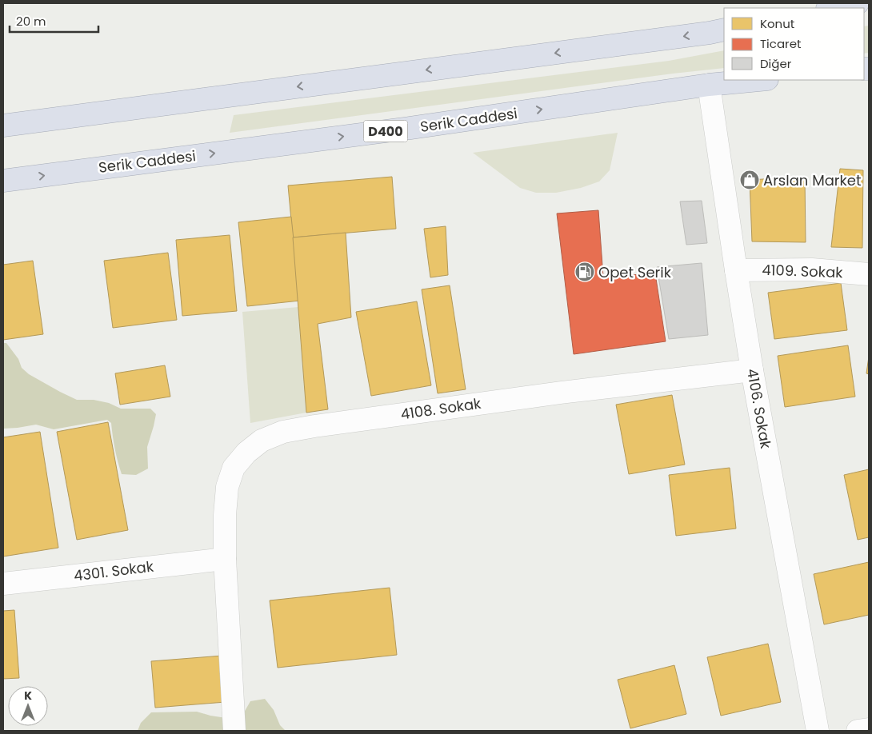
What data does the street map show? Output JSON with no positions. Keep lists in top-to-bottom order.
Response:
{
  "streets": {
    "highway": ["Serik Caddesi", "D400"],
    "street": [
      "4109. Sokak",
      "4108. Sokak",
      "4106. Sokak",
      "4301. Sokak"
    ]
  },
  "crossings": [
    ["Serik Caddesi", "4106. Sokak"],
    ["4109. Sokak", "4106. Sokak"],
    ["4108. Sokak", "4106. Sokak"],
    ["4108. Sokak", "4301. Sokak"]
  ],
  "places": {
    "shop": ["Arslan Market"],
    "fuel station": ["Opet Serik"]
  },
  "legend": ["Konut", "Ticaret", "Diğer"],
  "scale_bar": "20 m",
  "north": "top"
}
